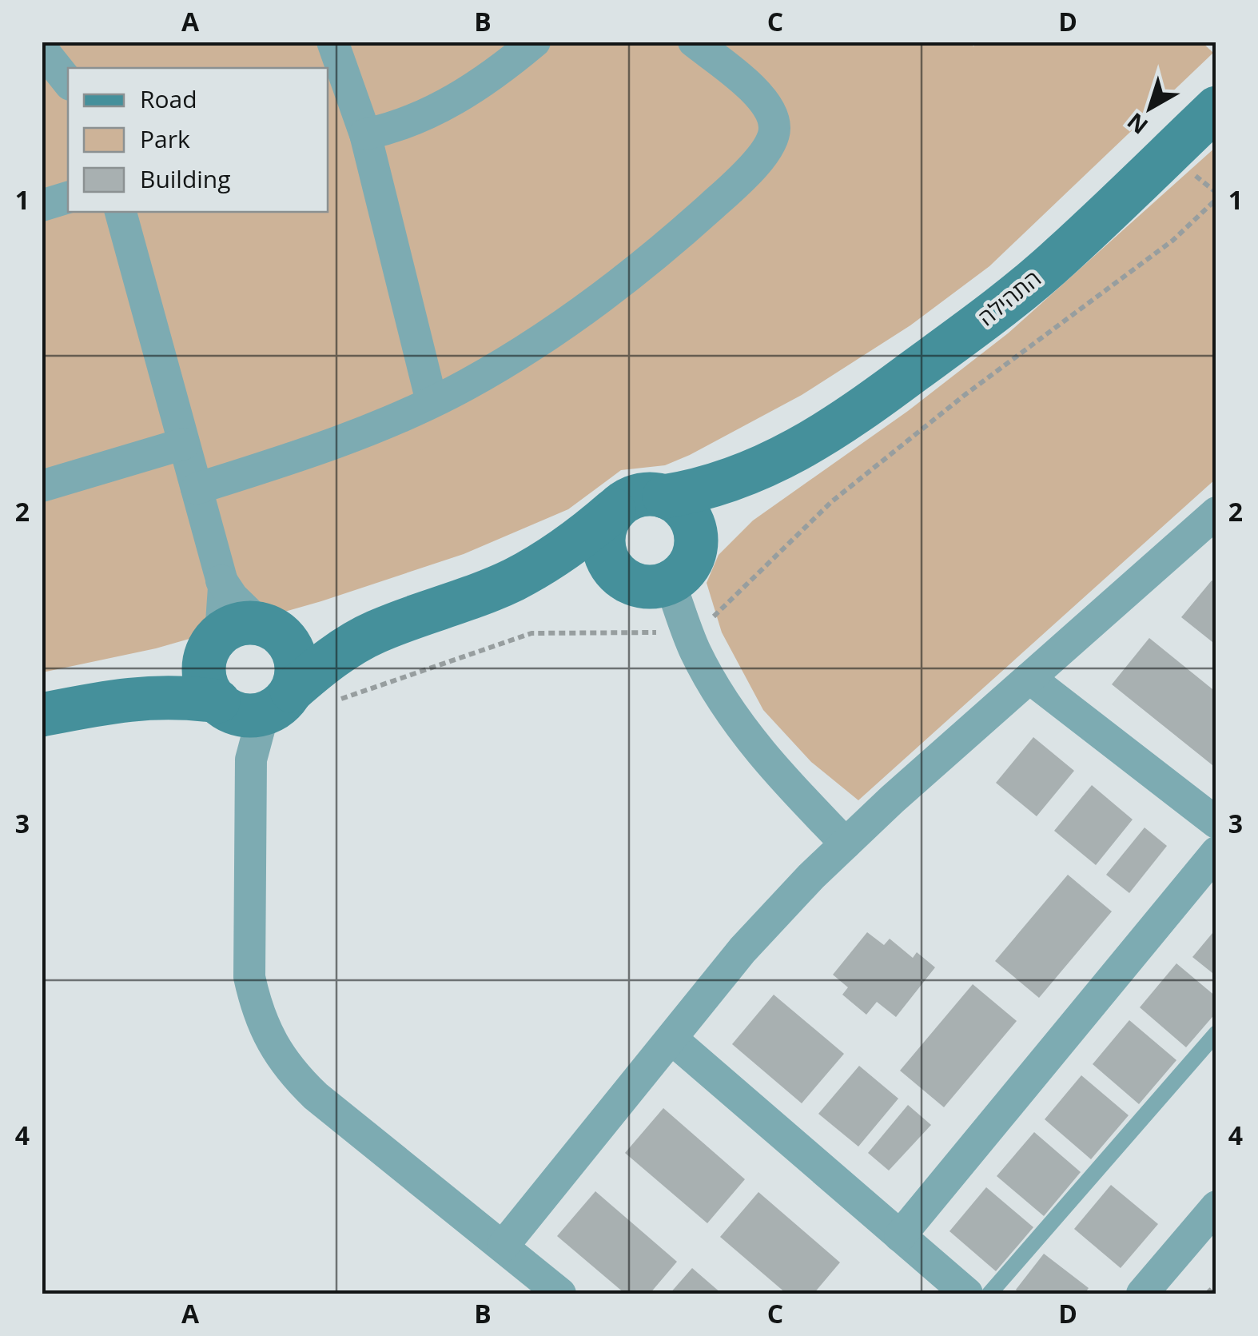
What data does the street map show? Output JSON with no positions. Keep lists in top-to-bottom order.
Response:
{
  "streets": {
    "street": ["התהילה"]
  },
  "legend": ["Road", "Park", "Building"],
  "north": "bottom left",
  "grid": {
    "columns": [
      "A",
      "B",
      "C",
      "D"
    ],
    "rows": [
      "1",
      "2",
      "3",
      "4"
    ]
  }
}
